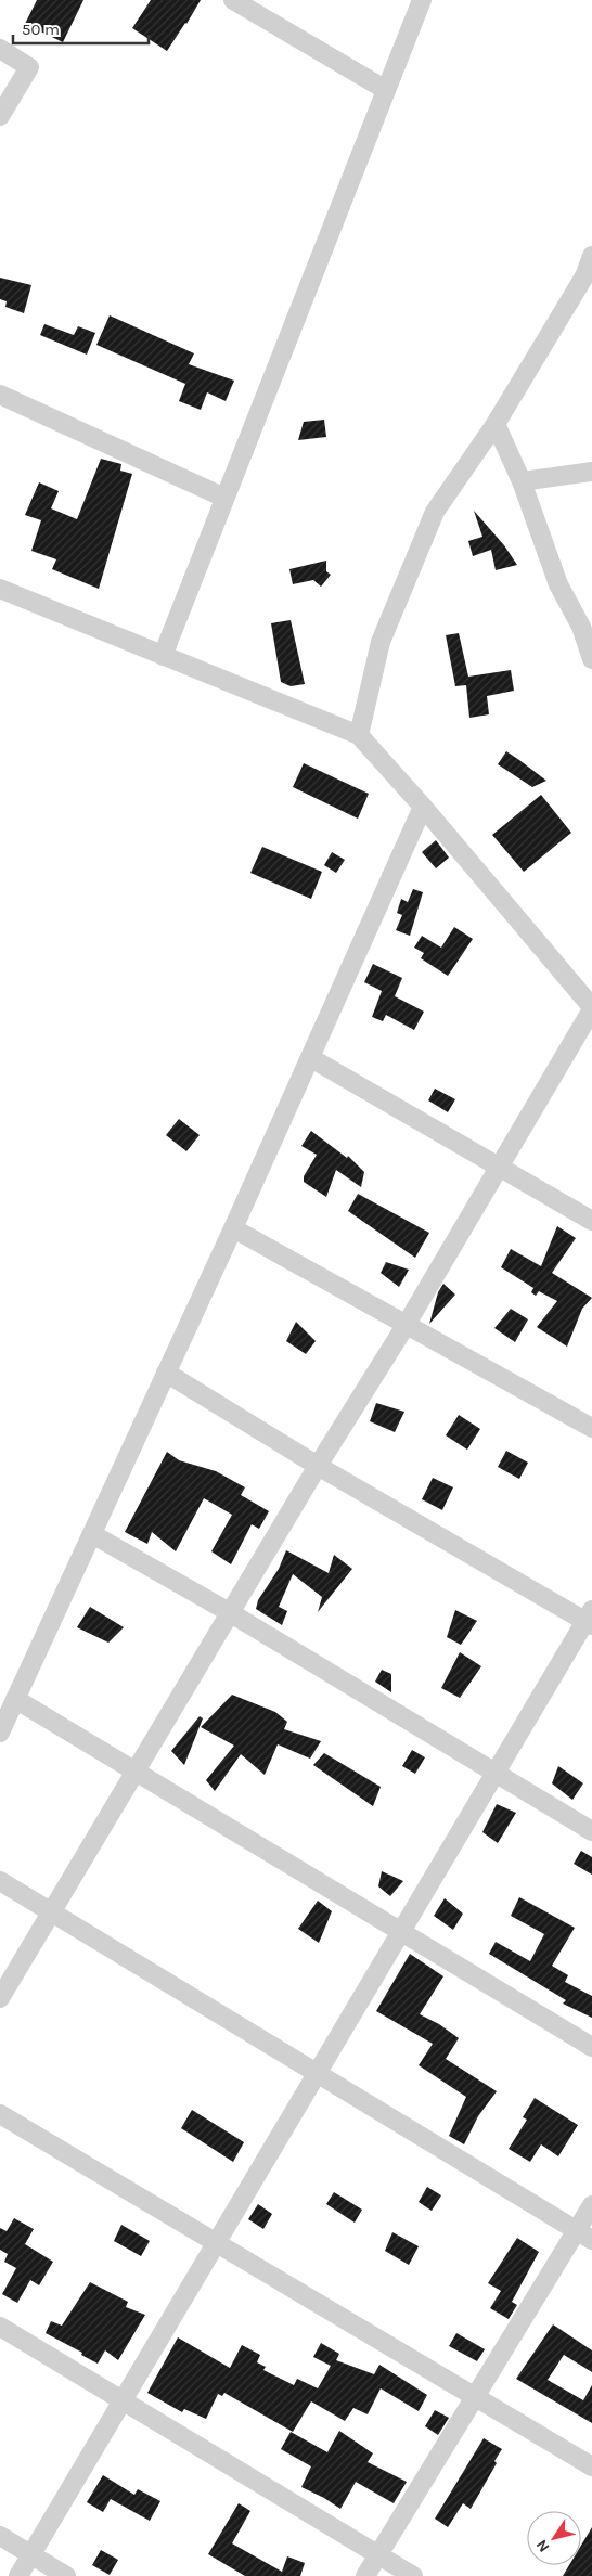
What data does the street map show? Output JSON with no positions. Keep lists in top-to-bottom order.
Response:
{
  "scale_bar": "50 m",
  "north": "bottom left"
}
